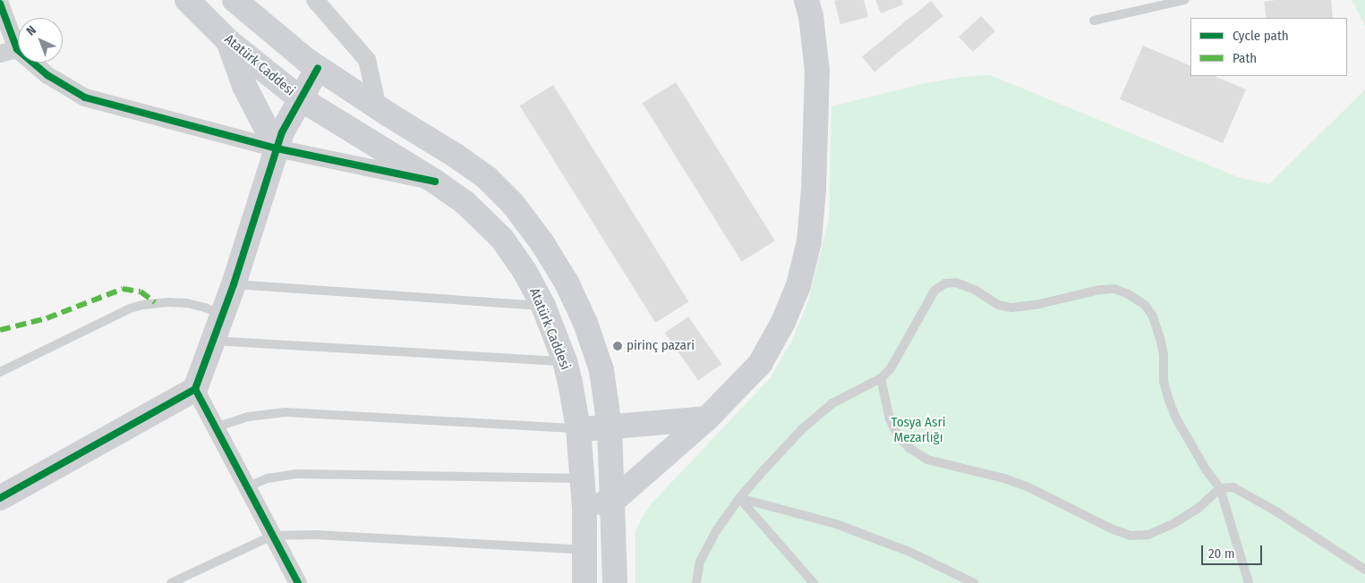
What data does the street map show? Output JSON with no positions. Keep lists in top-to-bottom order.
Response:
{
  "streets": {
    "main road": ["Atatürk Caddesi"]
  },
  "parks": ["Tosya Asri Mezarlığı"],
  "places": ["pirinç pazari"],
  "legend": ["Cycle path", "Path"],
  "scale_bar": "20 m",
  "north": "top left"
}
